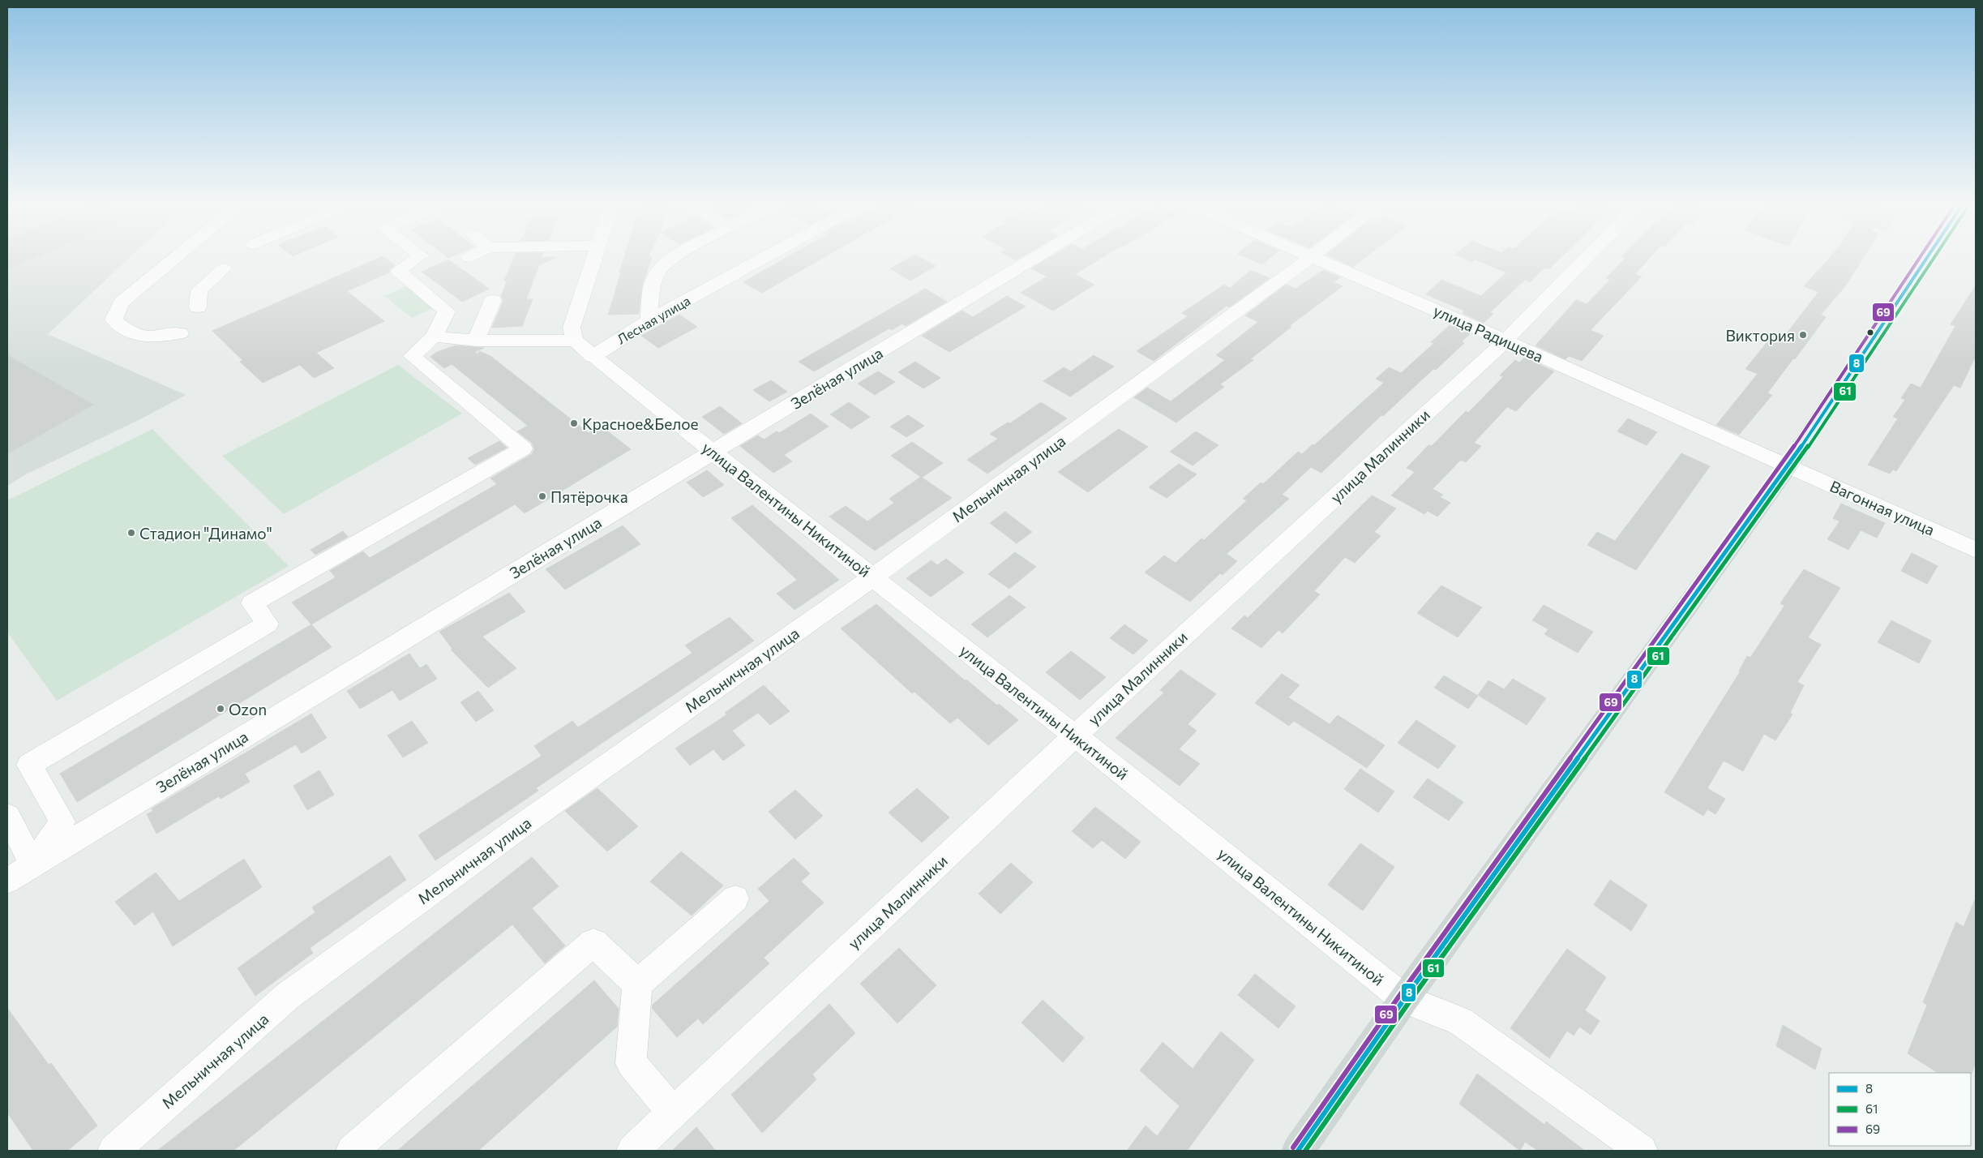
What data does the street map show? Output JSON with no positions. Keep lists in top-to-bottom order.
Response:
{
  "streets": {
    "street": [
      "Лесная улица",
      "улица Радищева",
      "Зелёная улица",
      "улица Малинники",
      "Мельничная улица",
      "Вагонная улица",
      "улица Валентины Никитиной"
    ]
  },
  "crossings": [
    ["Лесная улица", "улица Валентины Никитиной"],
    ["улица Радищева", "улица Малинники"],
    ["улица Радищева", "Вагонная улица"],
    ["Зелёная улица", "улица Валентины Никитиной"],
    ["улица Малинники", "улица Валентины Никитиной"],
    ["Мельничная улица", "улица Валентины Никитиной"]
  ],
  "places": [
    "Виктория",
    "Красное&Белое",
    "Пятёрочка",
    "Стадион \"Динамо\"",
    "Ozon"
  ],
  "lines": ["transit line 8", "transit line 61", "transit line 69"],
  "legend": ["8", "61", "69"]
}
